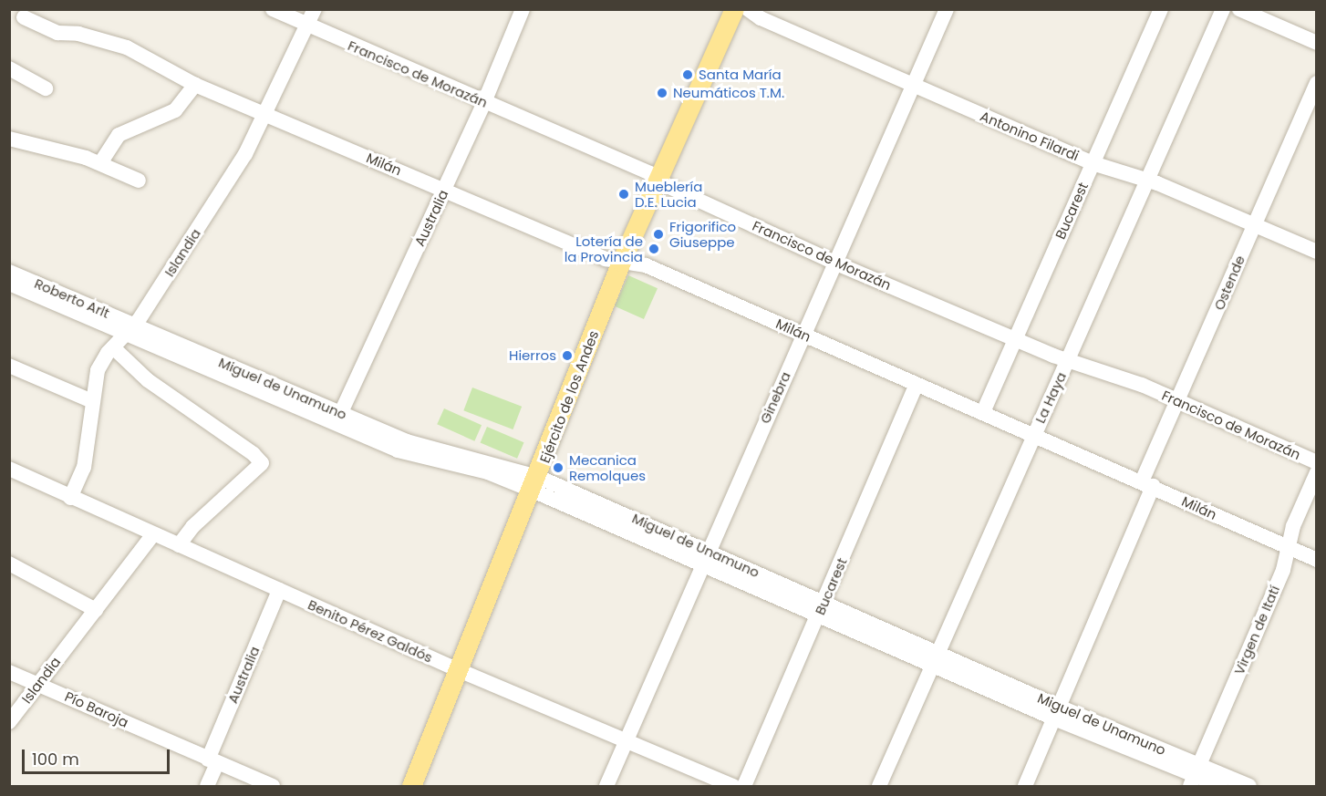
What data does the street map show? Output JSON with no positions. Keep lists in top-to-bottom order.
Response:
{
  "streets": {
    "main road": ["Ejército de los Andes"],
    "street": [
      "Francisco de Morazán",
      "Antonino Filardi",
      "Milán",
      "Bucarest",
      "Australia",
      "Islandia",
      "Ostende",
      "Roberto Arlt",
      "Miguel de Unamuno",
      "Ginebra",
      "La Haya",
      "Virgen de Itatí",
      "Benito Pérez Galdós",
      "Pío Baroja"
    ]
  },
  "crossings": [
    ["Francisco de Morazán", "Bucarest"],
    ["Francisco de Morazán", "Australia"],
    ["Francisco de Morazán", "Islandia"],
    ["Francisco de Morazán", "Ostende"],
    ["Francisco de Morazán", "Ejército de los Andes"],
    ["Francisco de Morazán", "Ginebra"],
    ["Francisco de Morazán", "La Haya"],
    ["Antonino Filardi", "Bucarest"],
    ["Antonino Filardi", "Ostende"],
    ["Antonino Filardi", "Ginebra"],
    ["Antonino Filardi", "La Haya"],
    ["Milán", "Bucarest"],
    ["Milán", "Australia"],
    ["Milán", "Islandia"],
    ["Milán", "Ostende"],
    ["Milán", "Ejército de los Andes"],
    ["Milán", "Ginebra"],
    ["Milán", "La Haya"],
    ["Milán", "Virgen de Itatí"],
    ["Bucarest", "Miguel de Unamuno"],
    ["Australia", "Miguel de Unamuno"],
    ["Australia", "Benito Pérez Galdós"],
    ["Australia", "Pío Baroja"],
    ["Islandia", "Roberto Arlt"],
    ["Islandia", "Miguel de Unamuno"],
    ["Islandia", "Benito Pérez Galdós"],
    ["Islandia", "Pío Baroja"],
    ["Ostende", "Miguel de Unamuno"],
    ["Roberto Arlt", "Miguel de Unamuno"],
    ["Miguel de Unamuno", "Ejército de los Andes"],
    ["Miguel de Unamuno", "Ginebra"],
    ["Miguel de Unamuno", "La Haya"],
    ["Miguel de Unamuno", "Virgen de Itatí"],
    ["Ejército de los Andes", "Benito Pérez Galdós"],
    ["Ginebra", "Benito Pérez Galdós"]
  ],
  "places": [
    "Santa María",
    "Neumáticos T.M.",
    "Mueblería D.E. Lucia",
    "Frigorifico Giuseppe",
    "Lotería de la Provincia",
    "Hierros",
    "Mecanica Remolques"
  ],
  "scale_bar": "100 m"
}
